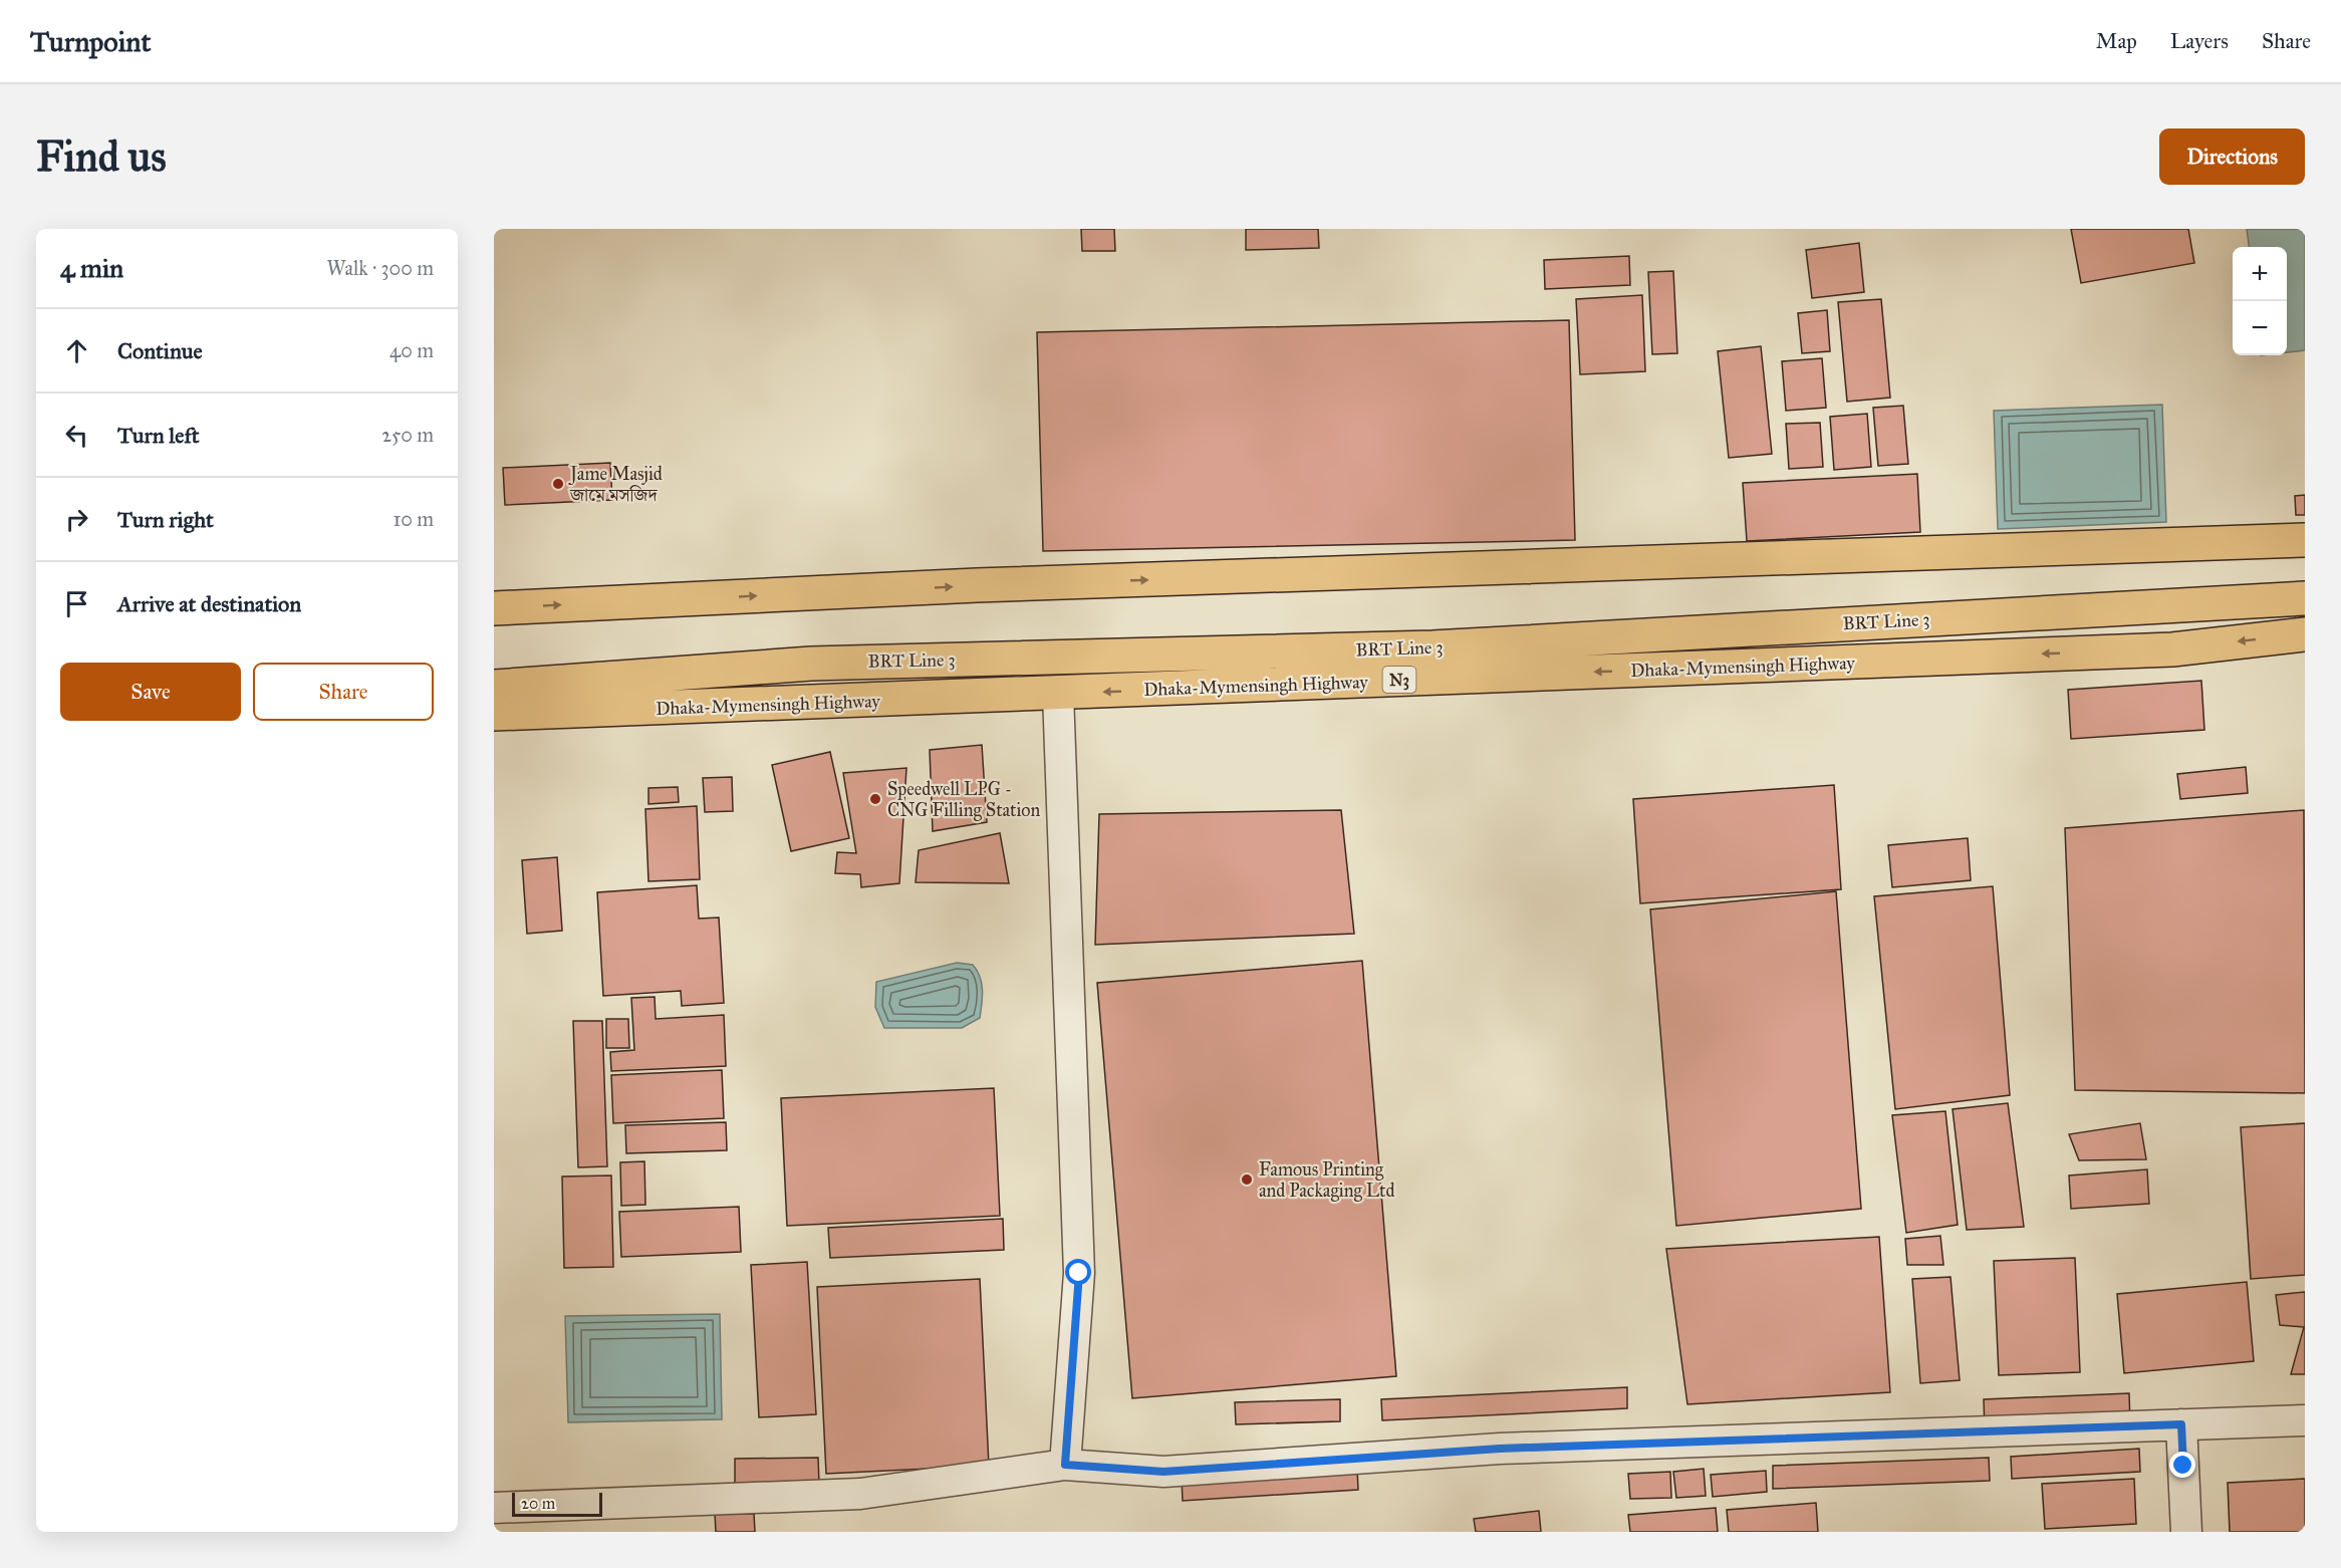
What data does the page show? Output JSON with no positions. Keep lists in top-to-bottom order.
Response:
{
  "streets": {
    "highway": ["BRT Line 3", "Dhaka-Mymensingh Highway", "N3"]
  },
  "places": ["Jame Masjid জামে মসজিদ", "Speedwell LPG - CNG Filling Station", "Famous Printing and Packaging Ltd"],
  "scale_bar": "20 m",
  "page": {
    "header": "Turnpoint",
    "nav": ["Map", "Layers", "Share"],
    "buttons": [
      "Directions",
      ["Save", "Share"]
    ],
    "title": "Find us",
    "heading": ["4 min", "Walk · 300 m"],
    "map_buttons": ["+", "−"],
    "list": [
      ["Continue", "40 m"],
      ["Turn left", "250 m"],
      ["Turn right", "10 m"],
      "Arrive at destination"
    ],
    "scale": "20 m"
  }
}
